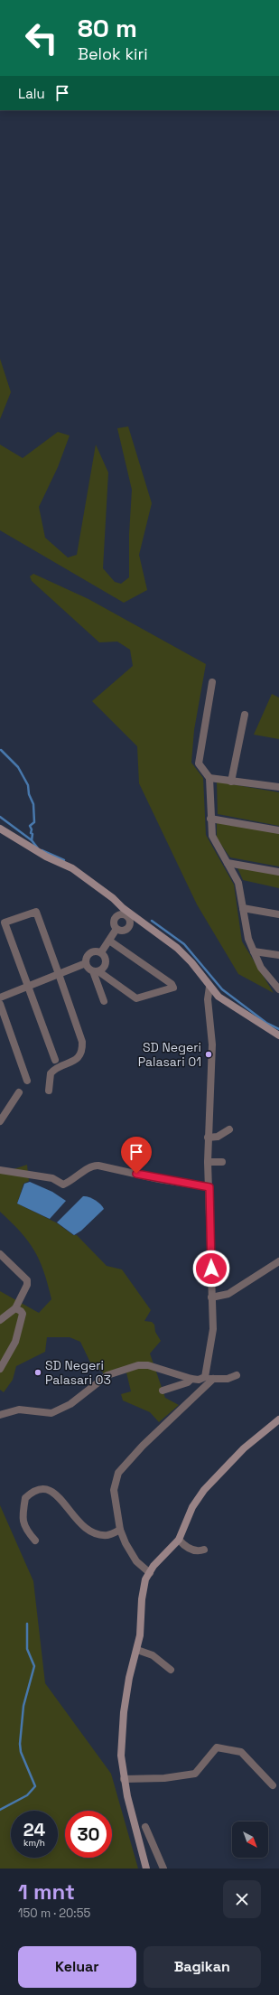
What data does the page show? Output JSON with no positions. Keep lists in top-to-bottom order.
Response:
{
  "places": ["SD Negeri Palasari 01", "SD Negeri Palasari 03"],
  "north": "bottom right",
  "page": {
    "turn": ["80 m", "Belok kiri"],
    "then": "Lalu",
    "speed": "24 km/h",
    "limit": "30",
    "heading": ["1 mnt", "150 m · 20:55"],
    "buttons": ["Keluar", "Bagikan"]
  }
}
